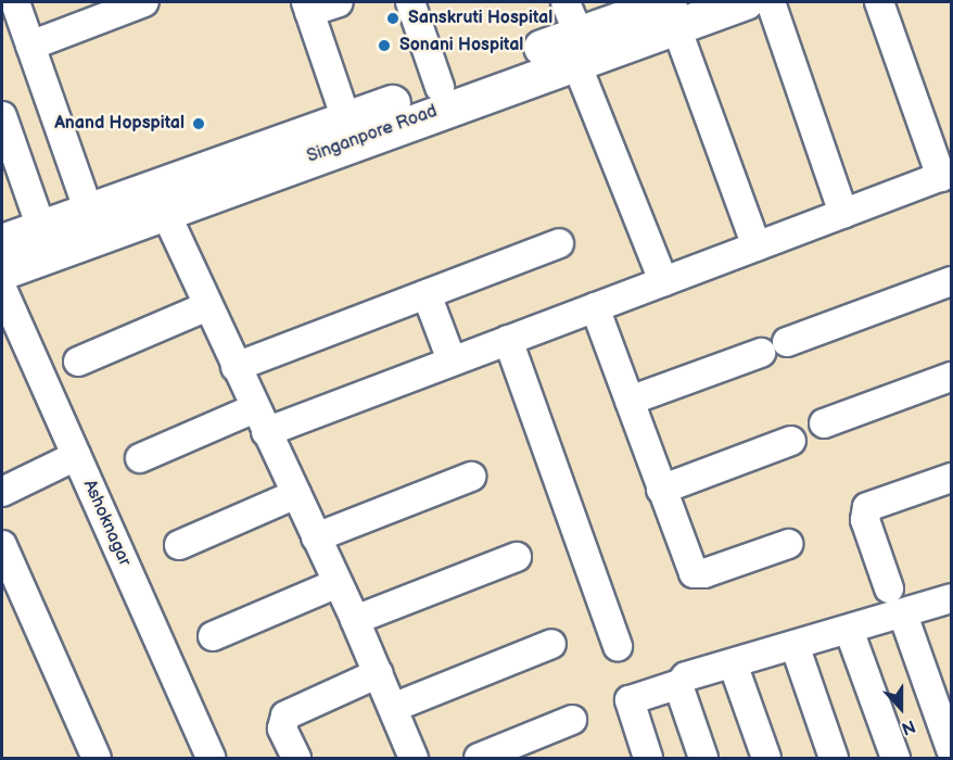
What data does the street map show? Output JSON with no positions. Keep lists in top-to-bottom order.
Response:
{
  "streets": {
    "main road": ["Singanpore Road"],
    "street": ["Ashoknagar"]
  },
  "places": ["Sanskruti Hospital", "Sonani Hospital", "Anand Hopspital"],
  "north": "bottom"
}
